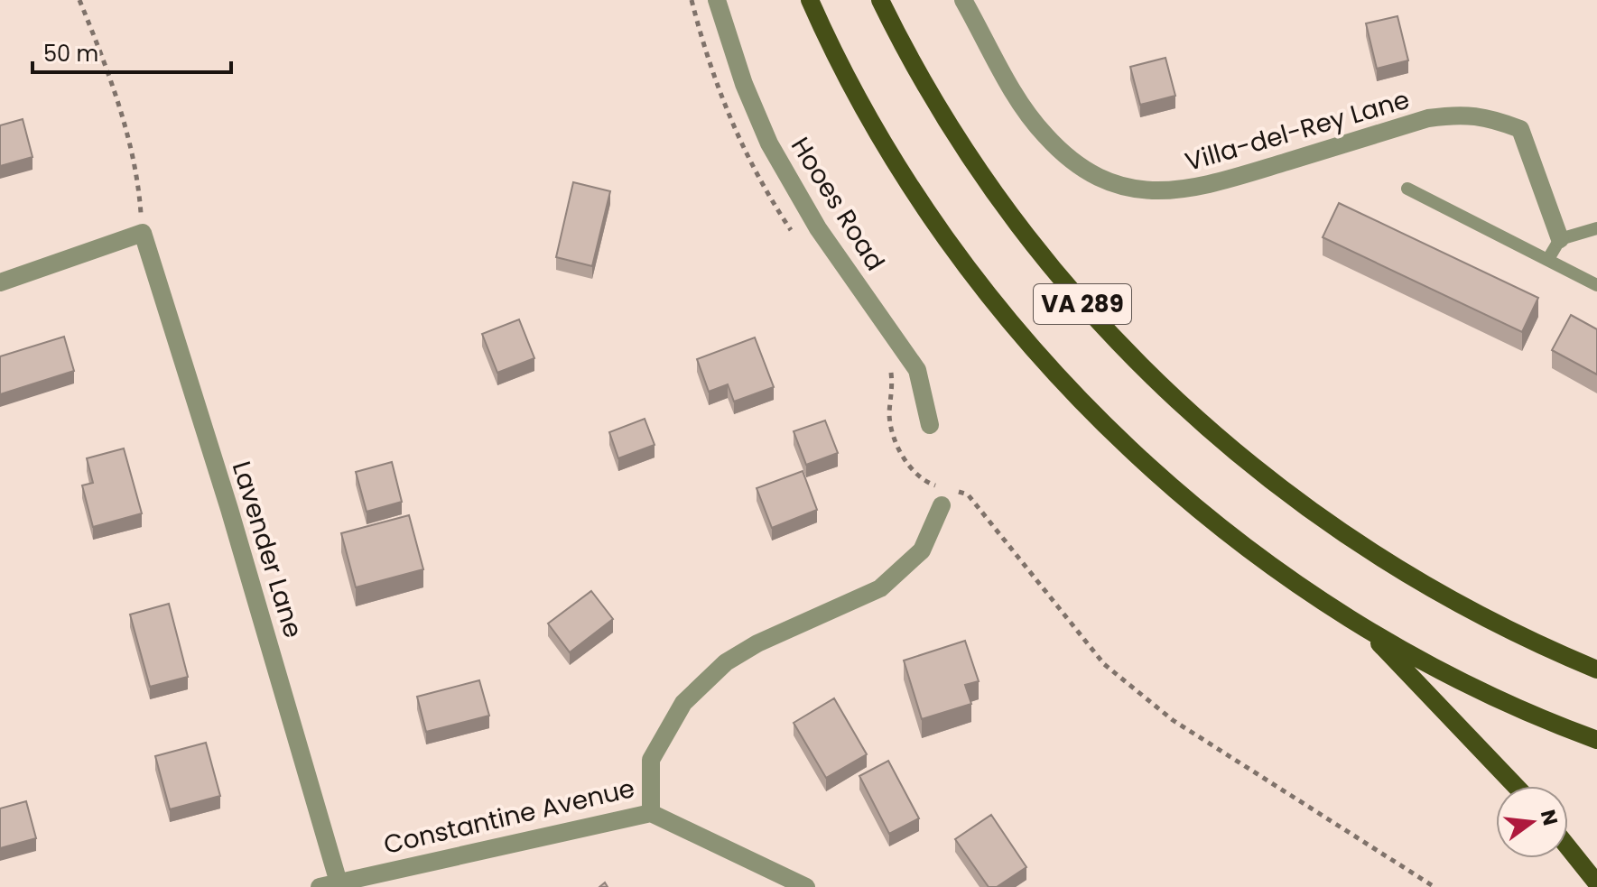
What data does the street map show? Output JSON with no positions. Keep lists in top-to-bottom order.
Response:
{
  "streets": {
    "main road": ["VA 289"],
    "street": [
      "Villa-del-Rey Lane",
      "Hooes Road",
      "Lavender Lane",
      "Constantine Avenue"
    ]
  },
  "crossings": [
    ["Lavender Lane", "Constantine Avenue"]
  ],
  "scale_bar": "50 m",
  "north": "right"
}
